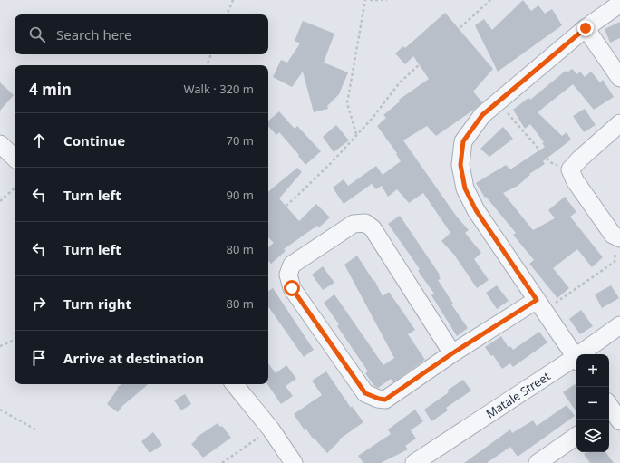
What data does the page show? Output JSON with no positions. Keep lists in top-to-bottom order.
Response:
{
  "streets": {
    "street": ["Matale Street"]
  },
  "page": {
    "search": "Search here",
    "heading": ["4 min", "Walk · 320 m"],
    "list": [
      ["Continue", "70 m"],
      ["Turn left", "90 m"],
      ["Turn left", "80 m"],
      ["Turn right", "80 m"],
      "Arrive at destination"
    ],
    "map_buttons": ["+", "−"]
  }
}
